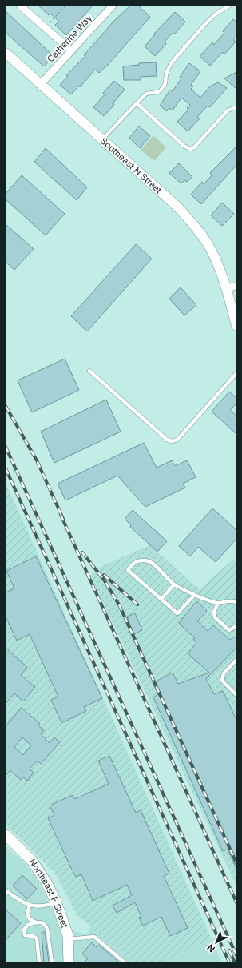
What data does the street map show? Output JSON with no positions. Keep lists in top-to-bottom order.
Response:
{
  "streets": {
    "main road": ["Northeast F Street"],
    "street": ["Catherine Way", "Southeast N Street"]
  },
  "crossings": [
    ["Catherine Way", "Southeast N Street"]
  ],
  "north": "bottom left"
}
